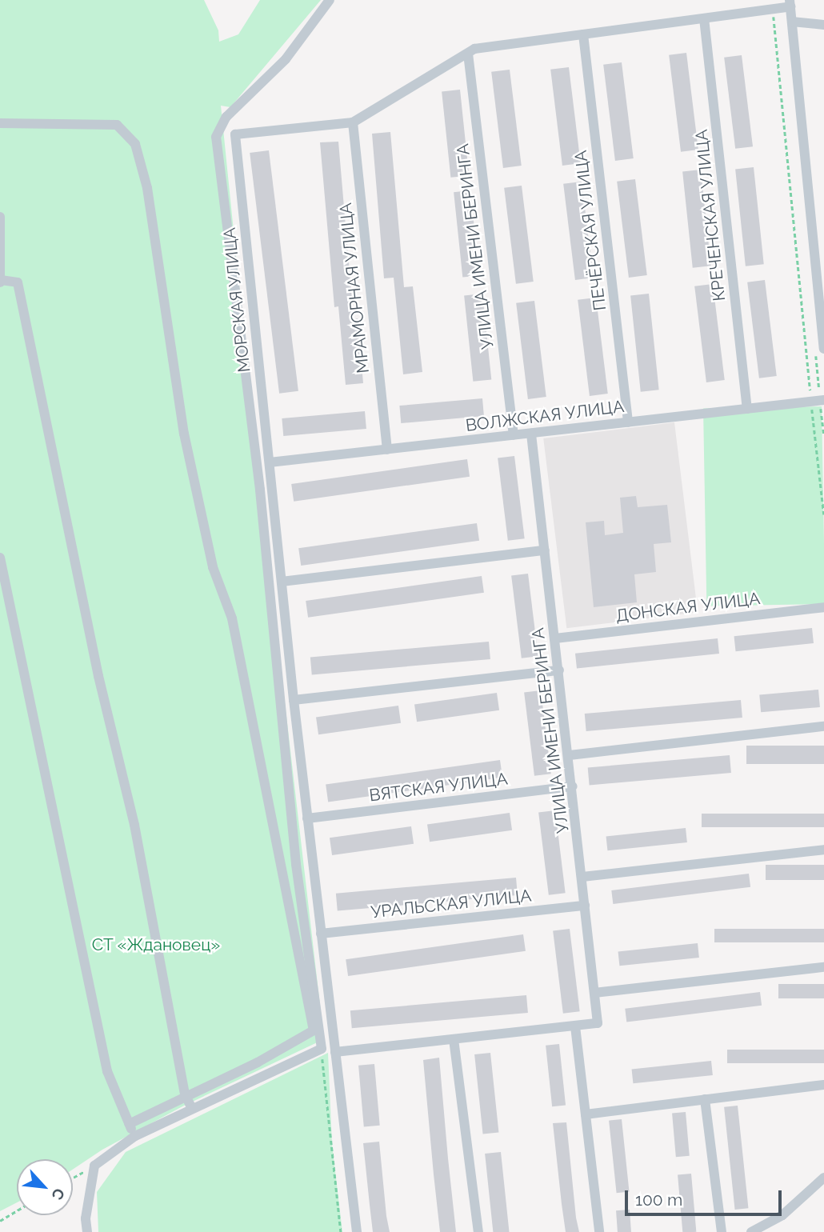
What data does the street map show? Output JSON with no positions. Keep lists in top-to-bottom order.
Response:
{
  "streets": {
    "street": [
      "КРЕЧЕНСКАЯ УЛИЦА",
      "ПЕЧЁРСКАЯ УЛИЦА",
      "УЛИЦА ИМЕНИ БЕРИНГА",
      "МРАМОРНАЯ УЛИЦА",
      "МОРСКАЯ УЛИЦА",
      "ВОЛЖСКАЯ УЛИЦА",
      "ДОНСКАЯ УЛИЦА",
      "ВЯТСКАЯ УЛИЦА",
      "УРАЛЬСКАЯ УЛИЦА"
    ]
  },
  "crossings": [
    ["КРЕЧЕНСКАЯ УЛИЦА", "ВОЛЖСКАЯ УЛИЦА"],
    ["ПЕЧЁРСКАЯ УЛИЦА", "ВОЛЖСКАЯ УЛИЦА"],
    ["УЛИЦА ИМЕНИ БЕРИНГА", "ВОЛЖСКАЯ УЛИЦА"],
    ["УЛИЦА ИМЕНИ БЕРИНГА", "ДОНСКАЯ УЛИЦА"],
    ["УЛИЦА ИМЕНИ БЕРИНГА", "ВЯТСКАЯ УЛИЦА"],
    ["УЛИЦА ИМЕНИ БЕРИНГА", "УРАЛЬСКАЯ УЛИЦА"],
    ["МРАМОРНАЯ УЛИЦА", "МОРСКАЯ УЛИЦА"],
    ["МРАМОРНАЯ УЛИЦА", "ВОЛЖСКАЯ УЛИЦА"],
    ["МОРСКАЯ УЛИЦА", "ВОЛЖСКАЯ УЛИЦА"],
    ["МОРСКАЯ УЛИЦА", "ВЯТСКАЯ УЛИЦА"],
    ["МОРСКАЯ УЛИЦА", "УРАЛЬСКАЯ УЛИЦА"]
  ],
  "parks": ["СТ «Ждановец»"],
  "scale_bar": "100 m",
  "north": "bottom right"
}
